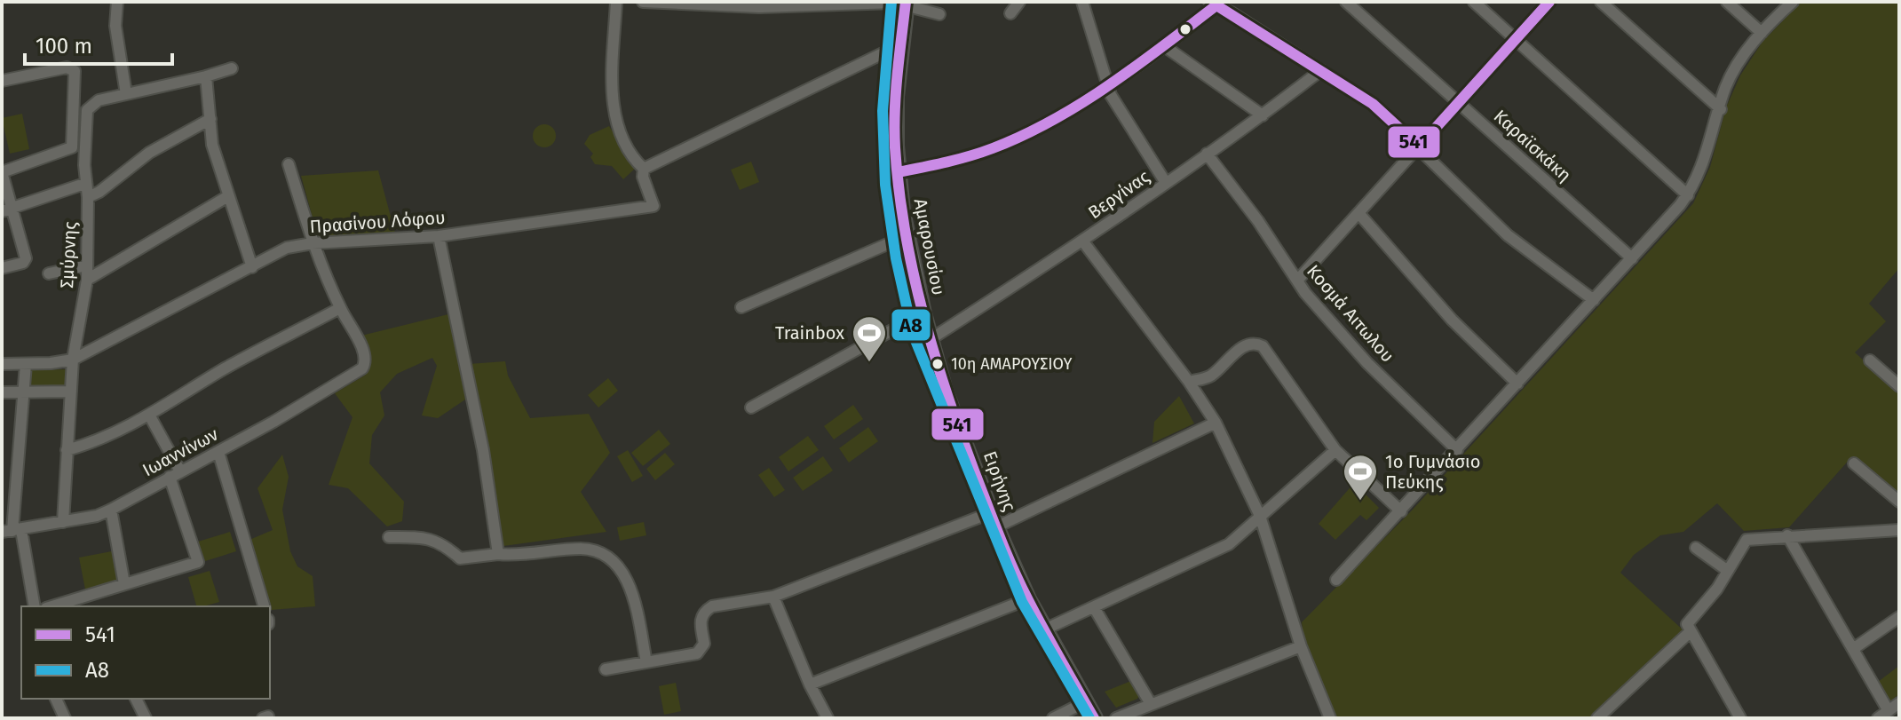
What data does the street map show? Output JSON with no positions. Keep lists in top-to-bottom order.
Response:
{
  "streets": {
    "main road": ["Αμαρουσίου", "Ειρήνης"],
    "street": [
      "Καραϊσκάκη",
      "Βεργίνας",
      "Πρασίνου Λόφου",
      "Σμύρνης",
      "Κοσμά Αιτωλου",
      "Ιωαννίνων"
    ]
  },
  "crossings": [
    ["Βεργίνας", "Αμαρουσίου"],
    ["Βεργίνας", "Κοσμά Αιτωλου"],
    ["Πρασίνου Λόφου", "Σμύρνης"],
    ["Αμαρουσίου", "Ειρήνης"],
    ["Σμύρνης", "Ιωαννίνων"]
  ],
  "places": {
    "sports": ["Trainbox", "1ο Γυμνάσιο Πεύκης"],
    "other": ["10η ΑΜΑΡΟΥΣΙΟΥ"]
  },
  "lines": ["transit line 541", "transit line A8"],
  "legend": ["541", "A8"],
  "scale_bar": "100 m"
}
